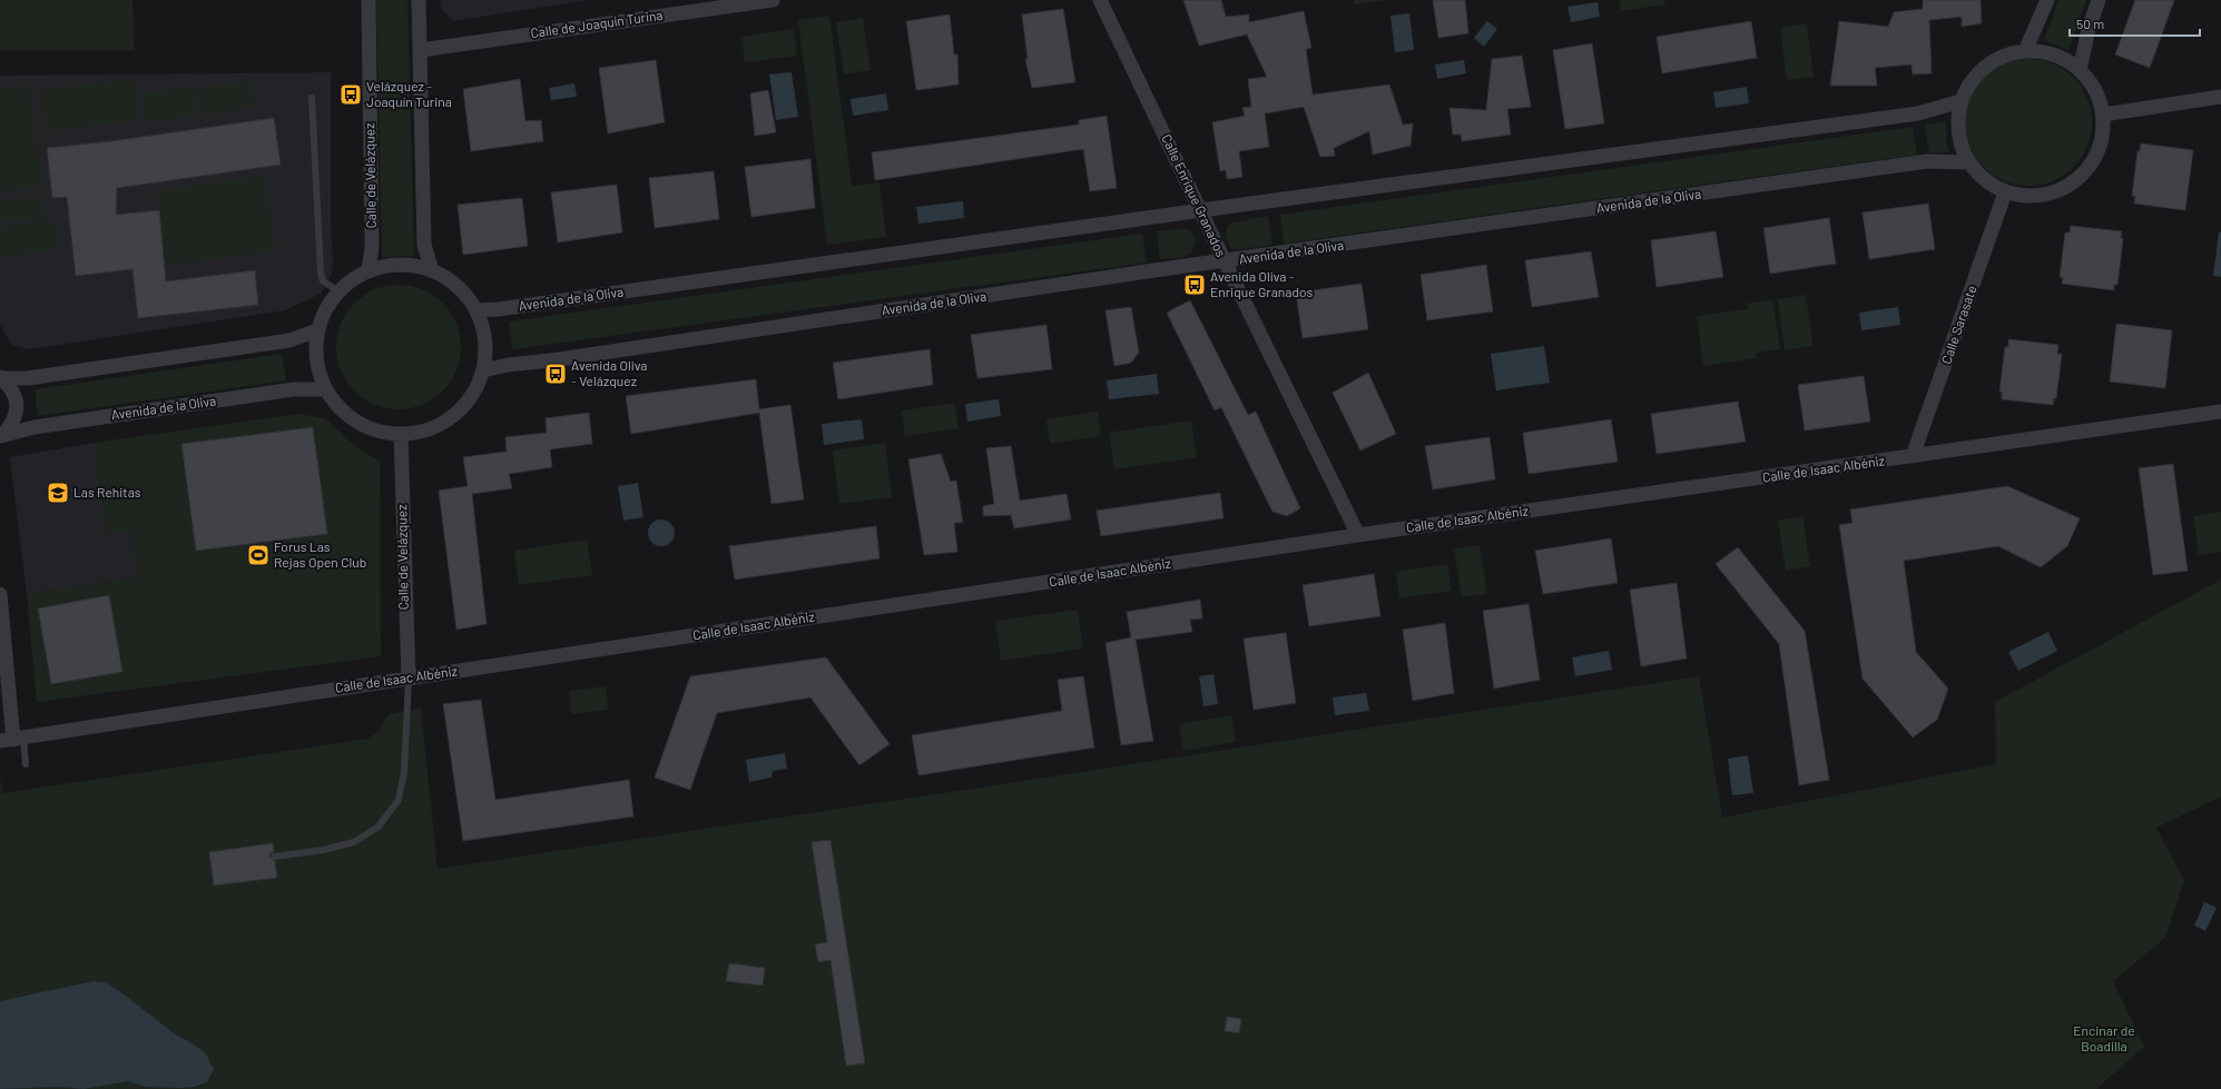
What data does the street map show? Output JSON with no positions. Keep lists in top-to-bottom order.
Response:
{
  "streets": {
    "street": [
      "Calle de Joaquín Turina",
      "Calle de Velázquez",
      "Calle Enrique Granados",
      "Avenida de la Oliva",
      "Calle Sarasate",
      "Calle de Isaac Albéniz"
    ]
  },
  "crossings": [
    ["Calle de Velázquez", "Calle de Isaac Albéniz"],
    ["Calle Enrique Granados", "Avenida de la Oliva"],
    ["Calle Enrique Granados", "Calle de Isaac Albéniz"],
    ["Avenida de la Oliva", "Calle Sarasate"],
    ["Calle Sarasate", "Calle de Isaac Albéniz"]
  ],
  "parks": ["Encinar de Boadilla"],
  "places": {
    "bus stop": ["Velázquez - Joaquín Turina", "Avenida Oliva - Enrique Granados", "Avenida Oliva - Velázquez"],
    "school or university": ["Las Rehitas"],
    "sports": ["Forus Las Rejas Open Club"]
  },
  "scale_bar": "50 m"
}
